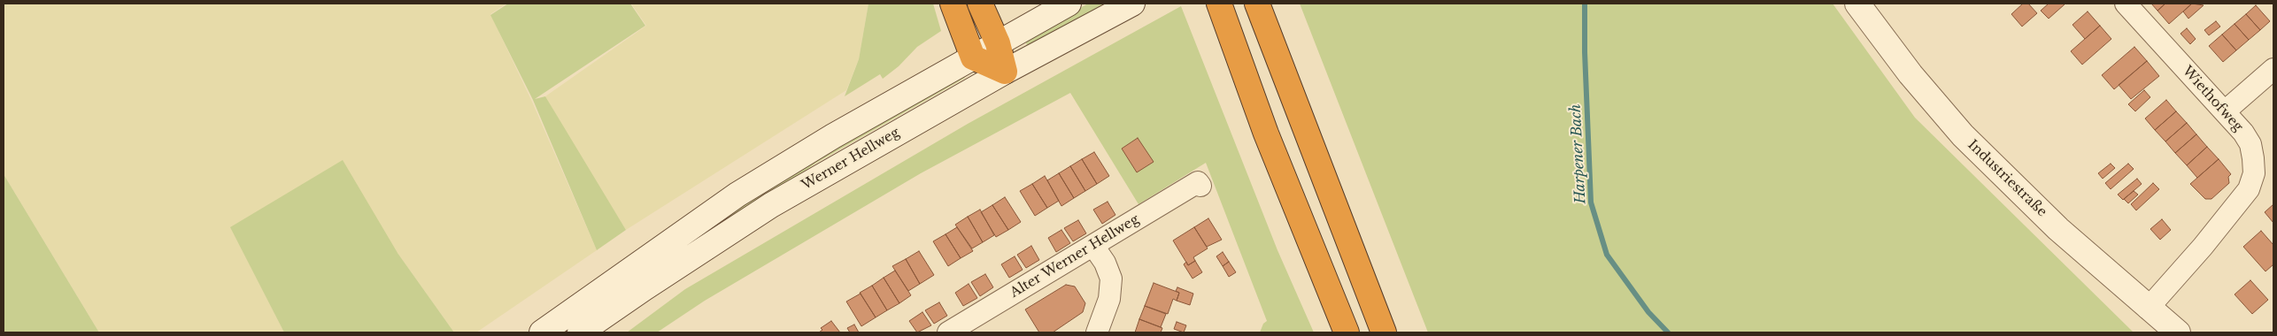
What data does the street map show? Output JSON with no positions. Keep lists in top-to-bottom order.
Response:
{
  "streets": {
    "main road": ["Werner Hellweg", "Industriestraße"],
    "street": ["Wiethofweg", "Alter Werner Hellweg"]
  },
  "crossings": [
    ["Wiethofweg", "Industriestraße"]
  ],
  "water": ["Harpener Bach"]
}
